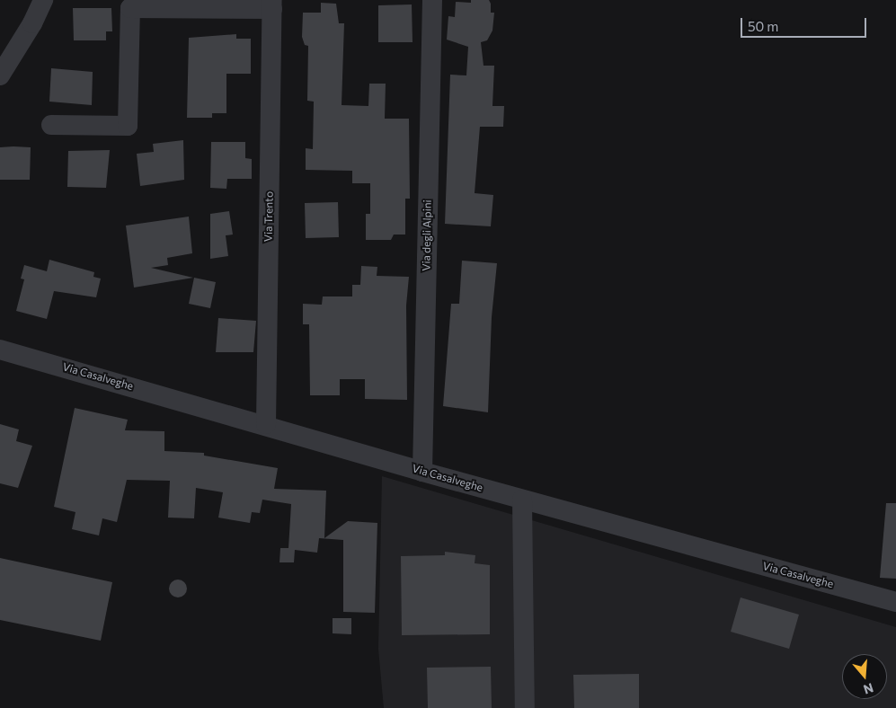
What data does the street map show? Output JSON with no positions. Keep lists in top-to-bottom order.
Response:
{
  "streets": {
    "street": ["Via Trento", "Via degli Alpini", "Via Casalveghe"]
  },
  "crossings": [
    ["Via Trento", "Via Casalveghe"],
    ["Via degli Alpini", "Via Casalveghe"]
  ],
  "scale_bar": "50 m",
  "north": "bottom"
}
